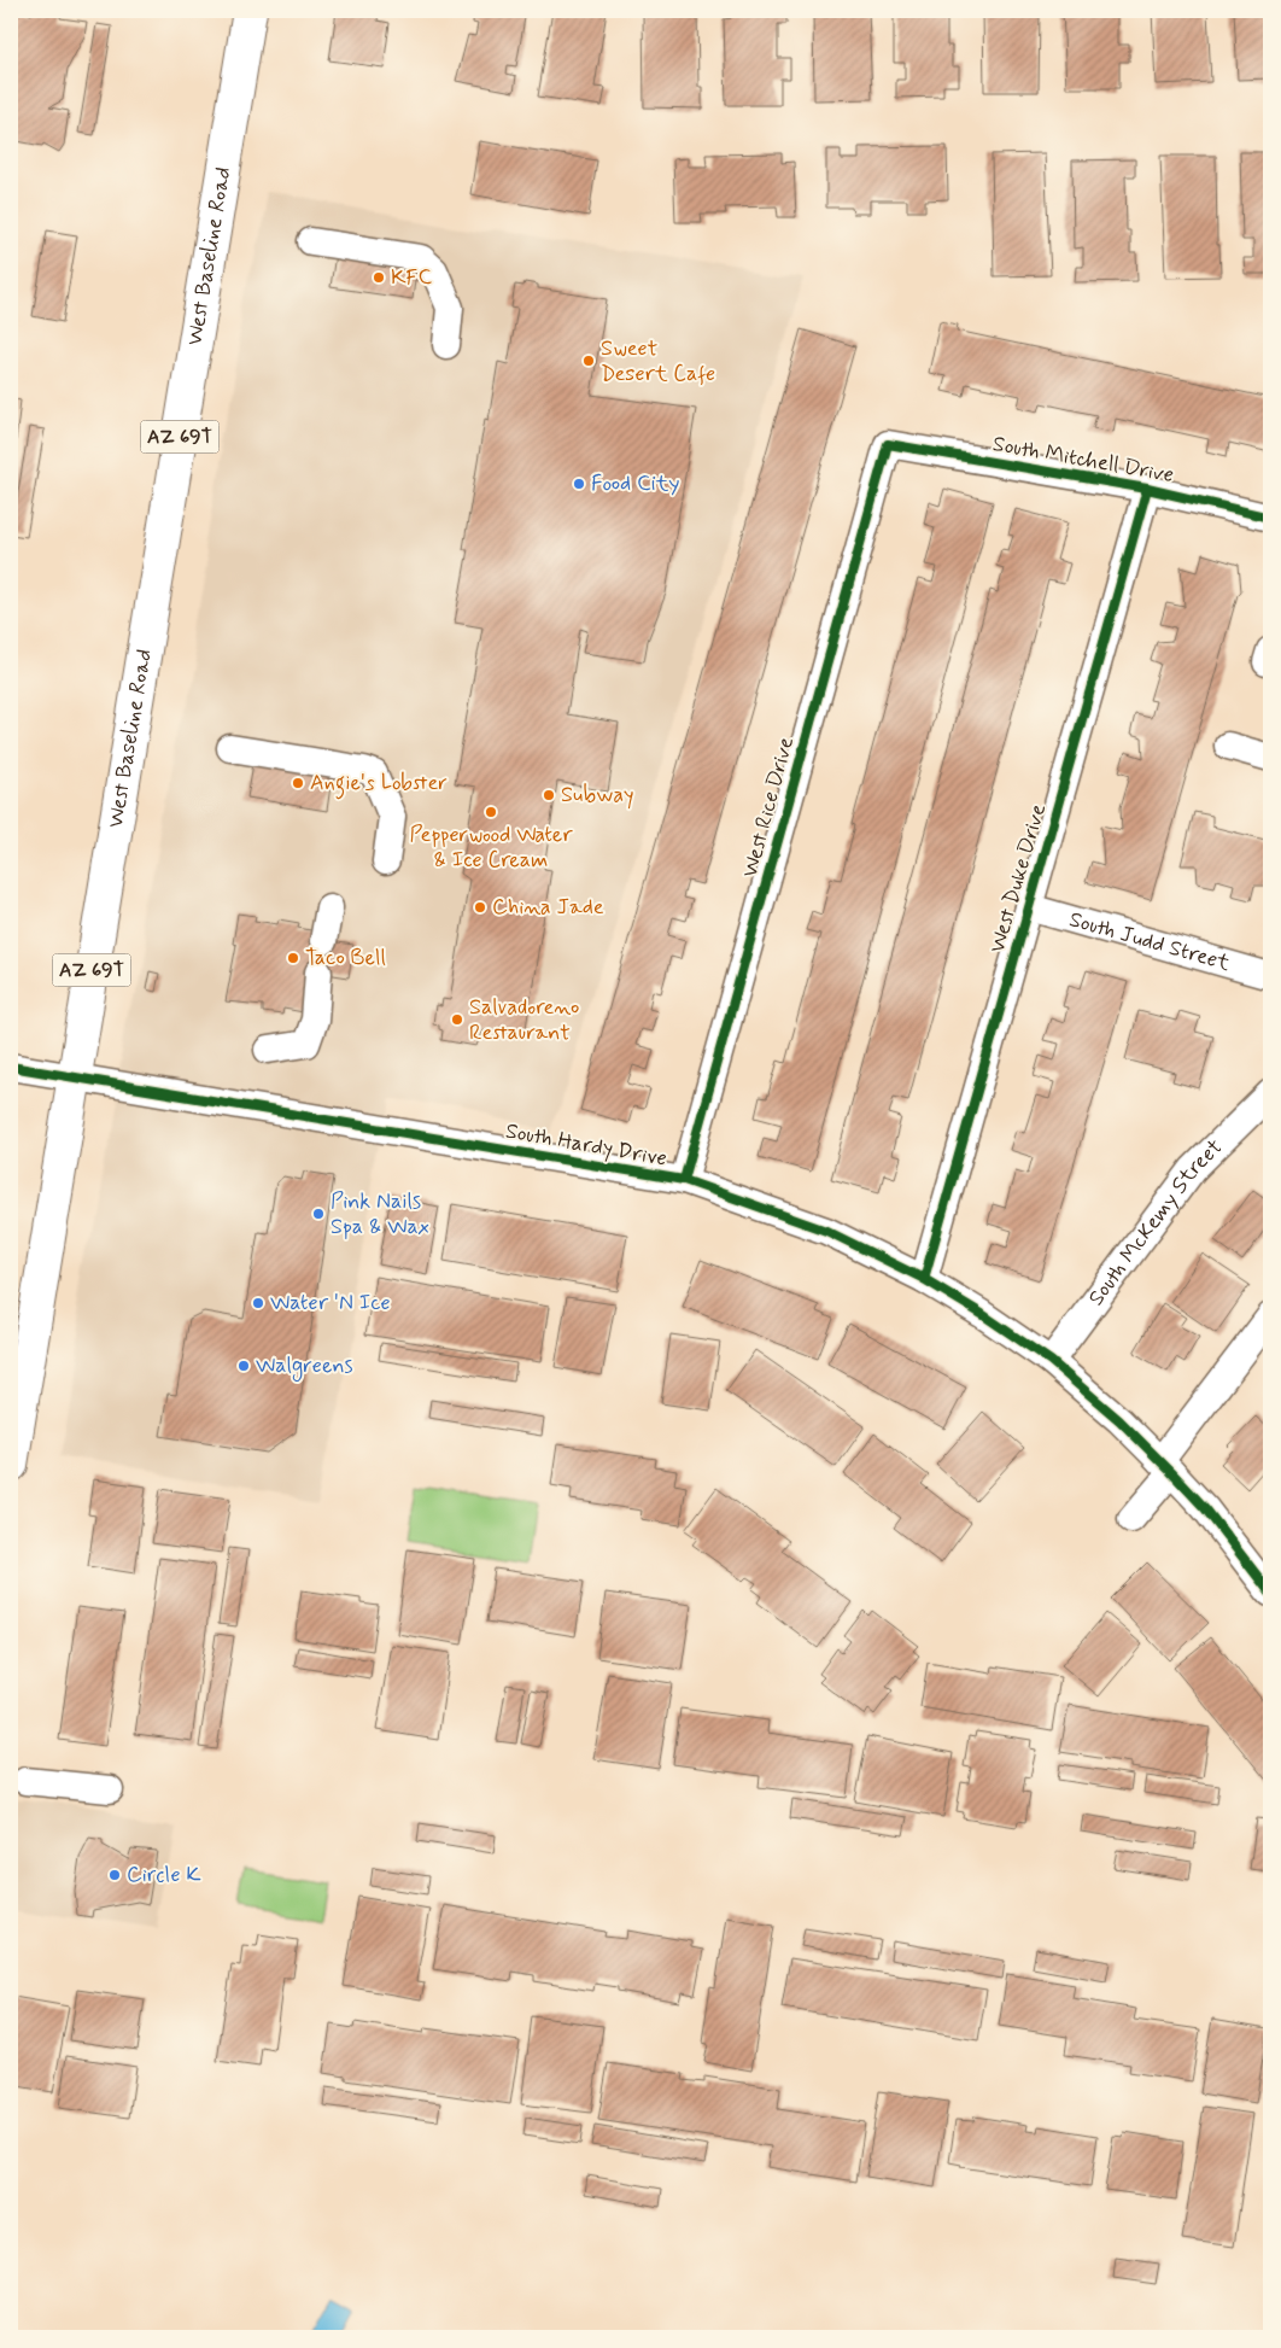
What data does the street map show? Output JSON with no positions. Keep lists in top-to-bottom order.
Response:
{
  "streets": {
    "main road": ["West Baseline Road", "AZ 69T"],
    "street": [
      "South Mitchell Drive",
      "West Rice Drive",
      "West Duke Drive",
      "South Judd Street",
      "South Hardy Drive",
      "South McKemy Street"
    ]
  },
  "crossings": [
    ["West Baseline Road", "South Hardy Drive"],
    ["South Mitchell Drive", "West Rice Drive"],
    ["South Mitchell Drive", "West Duke Drive"],
    ["West Rice Drive", "South Hardy Drive"],
    ["West Duke Drive", "South Judd Street"],
    ["West Duke Drive", "South Hardy Drive"],
    ["South Hardy Drive", "South McKemy Street"]
  ],
  "places": [
    "KFC",
    "Sweet Desert Cafe",
    "Food City",
    "Angie's Lobster",
    "Subway",
    "Pepperwood Water & Ice Cream",
    "China Jade",
    "Taco Bell",
    "Salvadoreno Restaurant",
    "Pink Nails Spa & Wax",
    "Water 'N Ice",
    "Walgreens",
    "Circle K"
  ]
}
